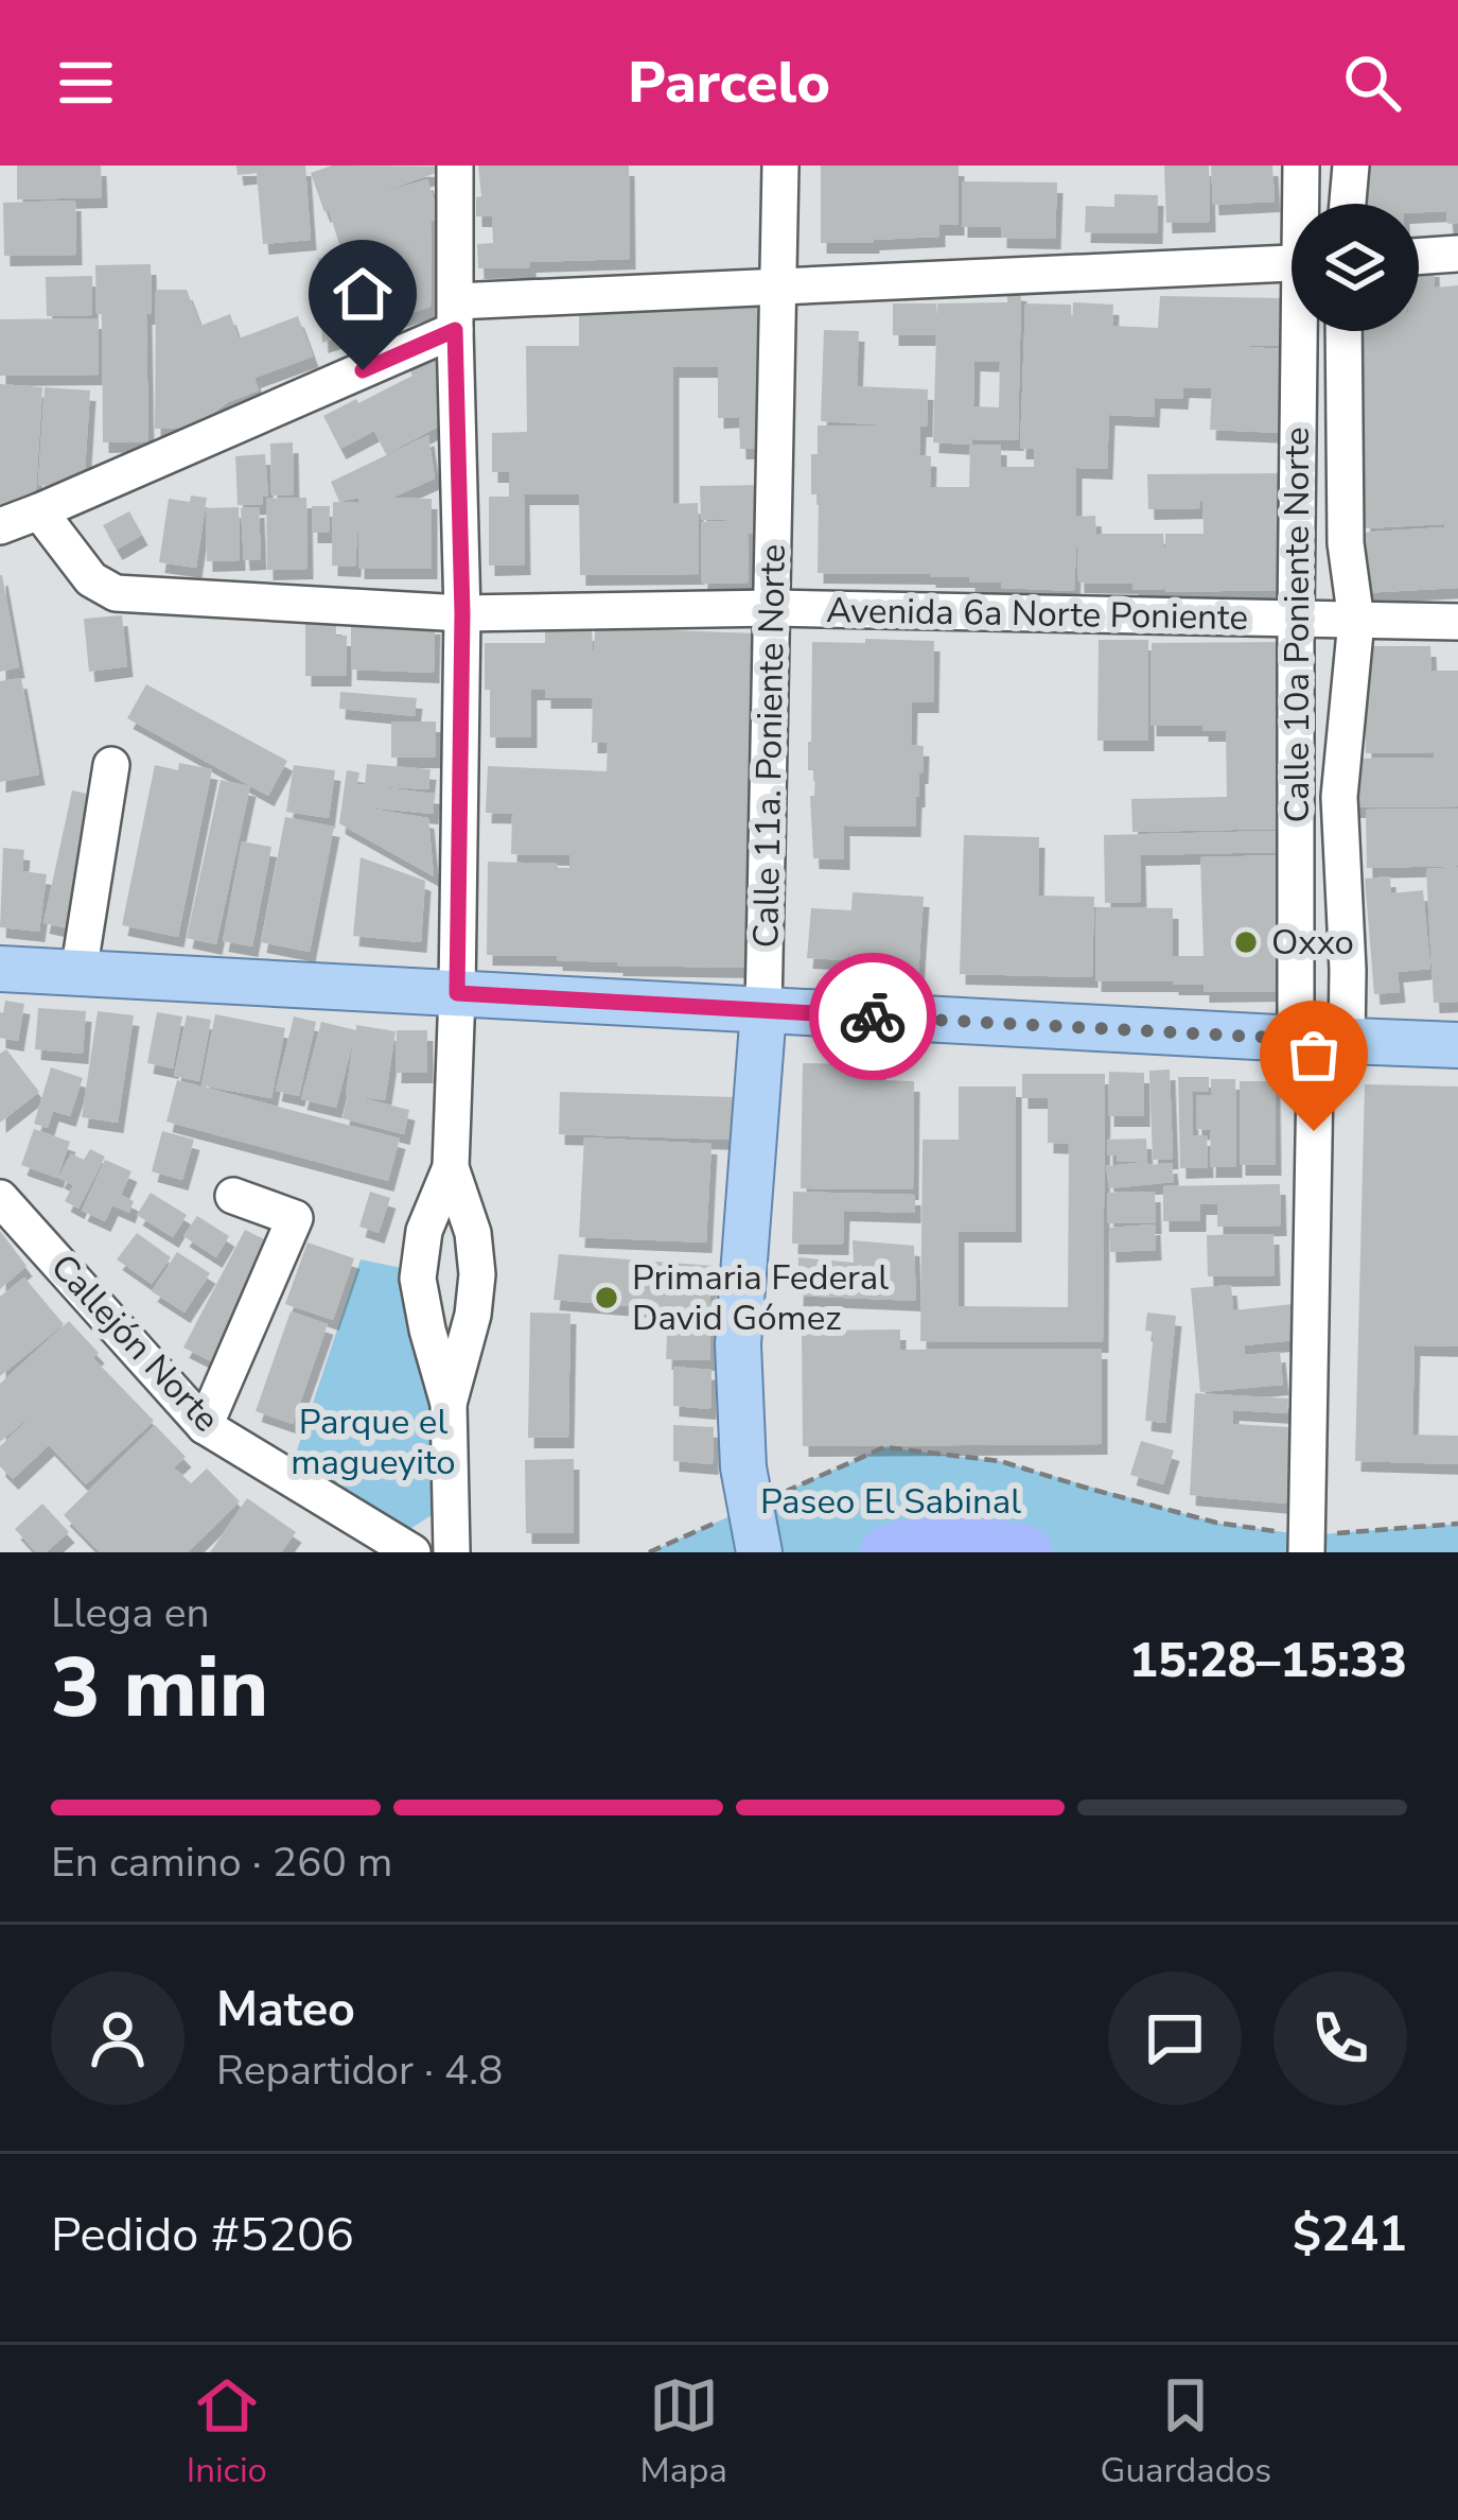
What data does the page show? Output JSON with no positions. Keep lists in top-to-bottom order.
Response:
{
  "streets": {
    "main road": ["Calle 11a. Poniente Norte"],
    "street": ["Avenida 6a Norte Poniente", "Calle 10a Poniente Norte", "Callejón Norte"]
  },
  "crossings": [
    ["Avenida 6a Norte Poniente", "Calle 10a Poniente Norte"],
    ["Avenida 6a Norte Poniente", "Calle 11a. Poniente Norte"]
  ],
  "parks": ["Parque el magueyito", "Paseo El Sabinal"],
  "places": ["Oxxo", "Primaria Federal David Gómez"],
  "page": {
    "header": "Parcelo",
    "heading": ["3 min", "Llega en", "15:28–15:33"],
    "panel": [
      "Mateo",
      "Repartidor · 4.8",
      "Pedido #5206",
      "$241"
    ],
    "bar": "En camino · 260 m",
    "tabs": ["Inicio", "Mapa", "Guardados"]
  }
}
